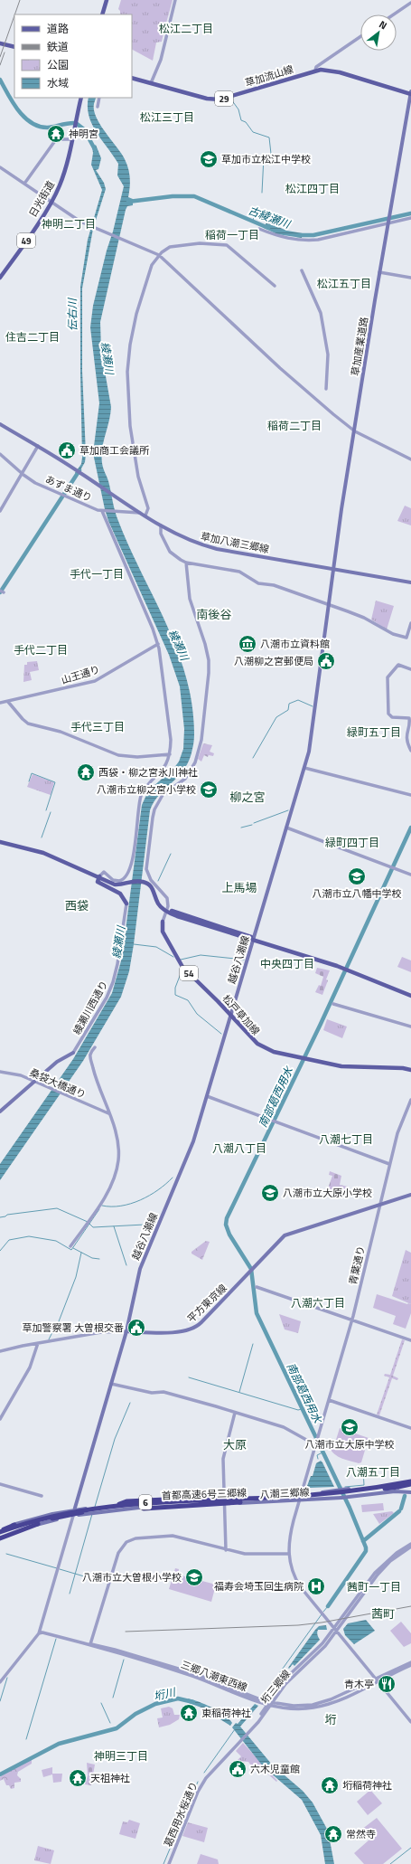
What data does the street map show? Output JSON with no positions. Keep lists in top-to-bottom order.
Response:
{
  "streets": {
    "highway": ["首都高速6号三郷線", "6"],
    "main road": [
      "草加流山線",
      "29",
      "日光街道",
      "49",
      "草加産業道路",
      "草加八潮三郷線",
      "越谷八潮線",
      "54",
      "松戸草加線",
      "平方東京線",
      "八潮三郷線"
    ],
    "street": [
      "あずま通り",
      "山王通り",
      "綾瀬川西通り",
      "桑袋大橋通り",
      "青葉通り",
      "三郷八潮東西線",
      "垳三郷線",
      "葛西用水桜通り"
    ]
  },
  "crossings": [
    ["草加流山線", "草加産業道路"],
    ["草加産業道路", "草加八潮三郷線"],
    ["草加産業道路", "越谷八潮線"],
    ["あずま通り", "草加八潮三郷線"],
    ["越谷八潮線", "松戸草加線"],
    ["越谷八潮線", "平方東京線"],
    ["青葉通り", "平方東京線"],
    ["青葉通り", "八潮三郷線"],
    ["八潮三郷線", "首都高速6号三郷線"],
    ["三郷八潮東西線", "垳三郷線"],
    ["垳三郷線", "葛西用水桜通り"]
  ],
  "districts": [
    "松江二丁目",
    "松江三丁目",
    "松江四丁目",
    "神明二丁目",
    "稲荷一丁目",
    "松江五丁目",
    "住吉二丁目",
    "稲荷二丁目",
    "手代一丁目",
    "南後谷",
    "手代二丁目",
    "手代三丁目",
    "緑町五丁目",
    "柳之宮",
    "緑町四丁目",
    "上馬場",
    "西袋",
    "中央四丁目",
    "八潮七丁目",
    "八潮八丁目",
    "八潮六丁目",
    "大原",
    "八潮五丁目",
    "茜町一丁目",
    "茜町",
    "垳",
    "神明三丁目"
  ],
  "water": [
    "古綾瀬川",
    "伝右川",
    "綾瀬川",
    "南部葛西用水",
    "垳川"
  ],
  "places": {
    "temple": [
      "神明宮",
      "西袋・柳之宮氷川神社",
      "東稲荷神社",
      "天祖神社",
      "垳稲荷神社",
      "常然寺"
    ],
    "school or university": [
      "草加市立松江中学校",
      "八潮市立柳之宮小学校",
      "八潮市立八幡中学校",
      "八潮市立大原小学校",
      "八潮市立大原中学校",
      "八潮市立大曽根小学校"
    ],
    "public building": [
      "草加商工会議所",
      "八潮柳之宮郵便局",
      "草加警察署 大曽根交番",
      "六木児童館"
    ],
    "museum": ["八潮市立資料館"],
    "hospital": ["福寿会埼玉回生病院"],
    "restaurant": ["青木亭"]
  },
  "legend": [
    "道路",
    "鉄道",
    "公園",
    "水域"
  ],
  "north": "top right"
}
